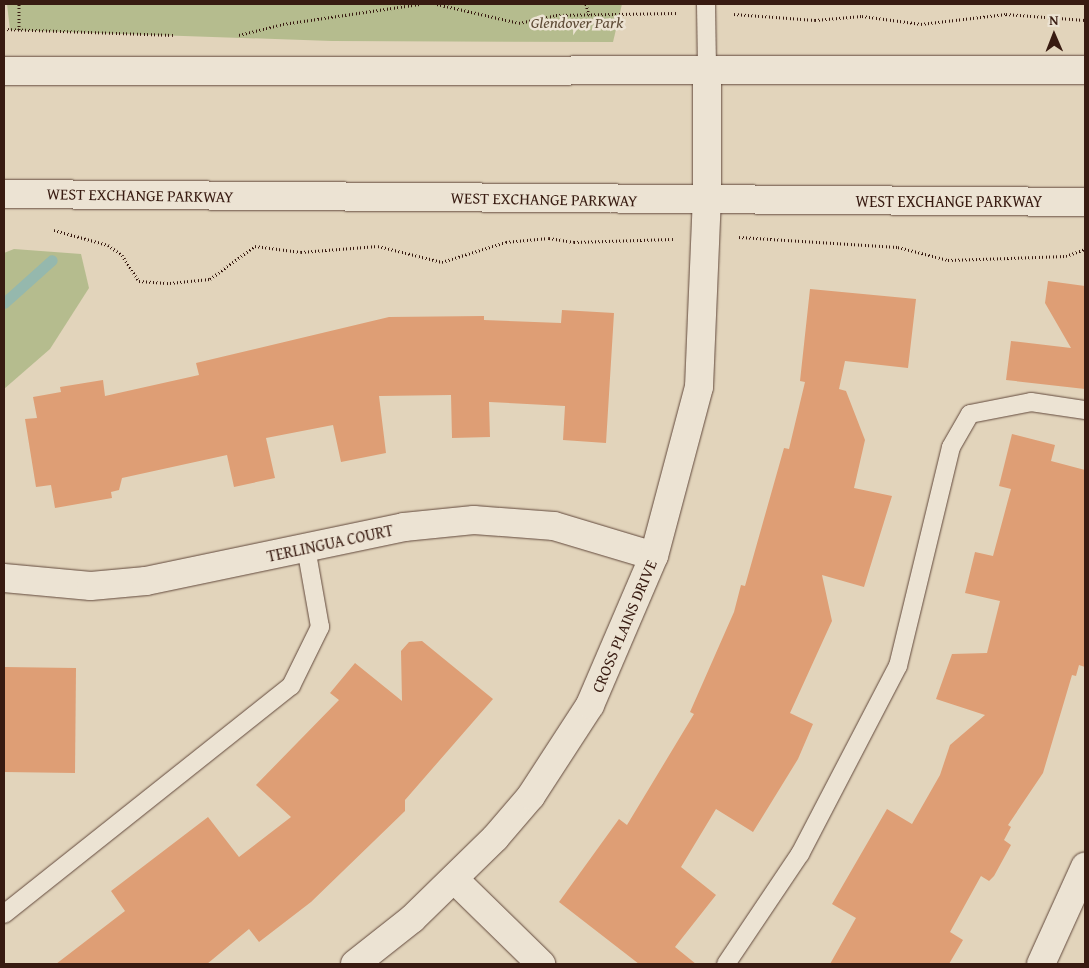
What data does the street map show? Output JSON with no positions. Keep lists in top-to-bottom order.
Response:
{
  "streets": {
    "main road": ["WEST EXCHANGE PARKWAY", "TERLINGUA COURT", "CROSS PLAINS DRIVE"]
  },
  "crossings": [
    ["WEST EXCHANGE PARKWAY", "CROSS PLAINS DRIVE"],
    ["TERLINGUA COURT", "CROSS PLAINS DRIVE"]
  ],
  "parks": ["Glendover Park"],
  "north": "top"
}
